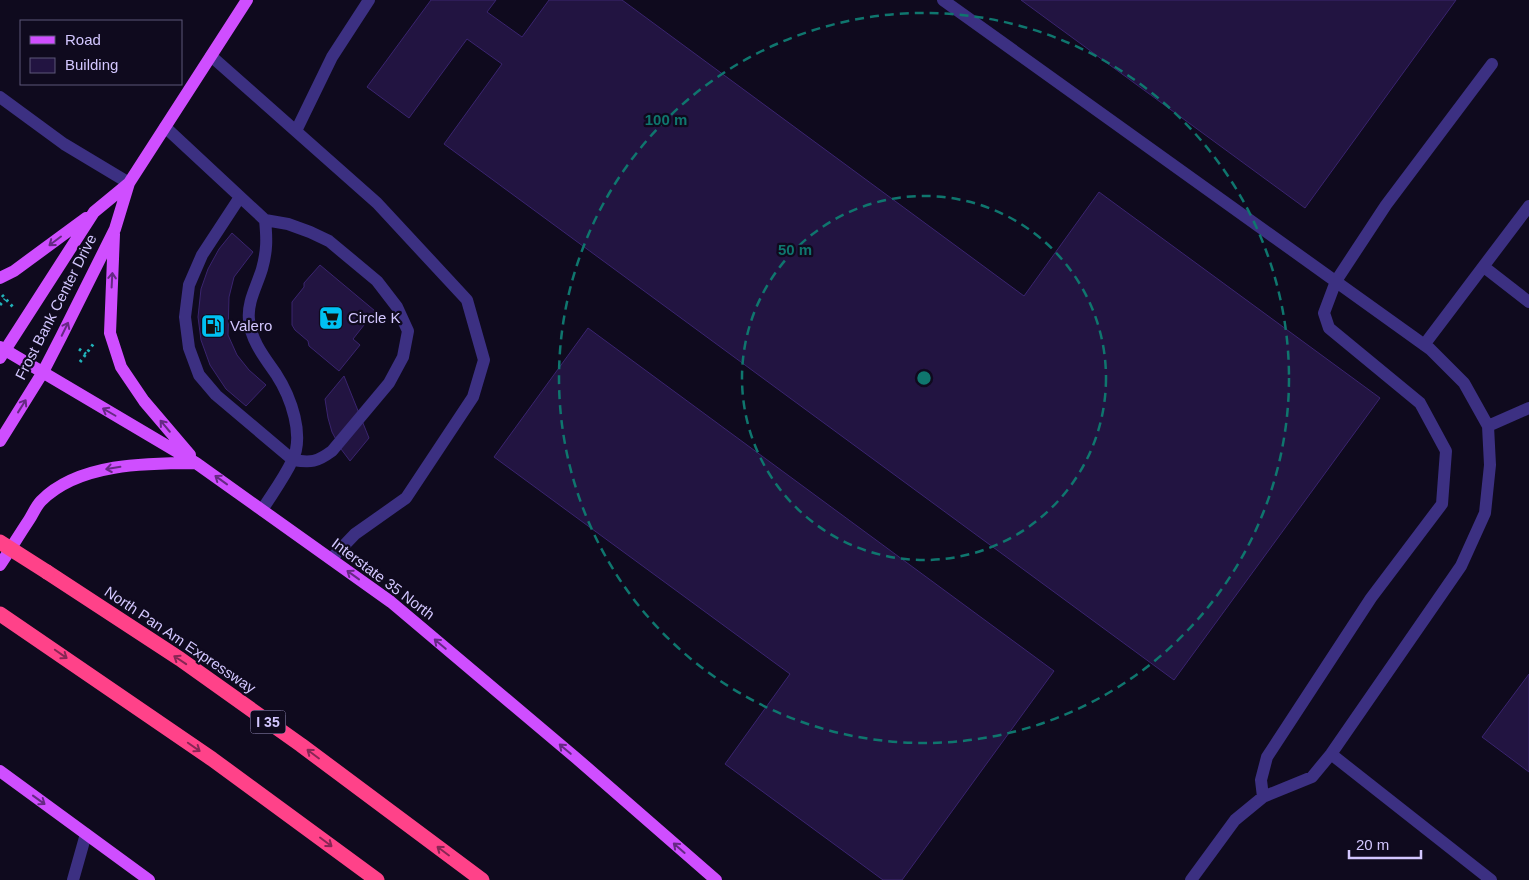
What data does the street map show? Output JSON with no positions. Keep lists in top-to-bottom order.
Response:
{
  "streets": {
    "highway": ["North Pan Am Expressway", "I 35"],
    "main road": ["Frost Bank Center Drive", "Interstate 35 North"]
  },
  "crossings": [
    ["Frost Bank Center Drive", "Interstate 35 North"]
  ],
  "one_way": ["Interstate 35 North"],
  "places": {
    "supermarket": ["Circle K"],
    "fuel station": ["Valero"]
  },
  "legend": ["Road", "Building"],
  "scale_bar": "20 m",
  "rings": ["100 m", "50 m"]
}
